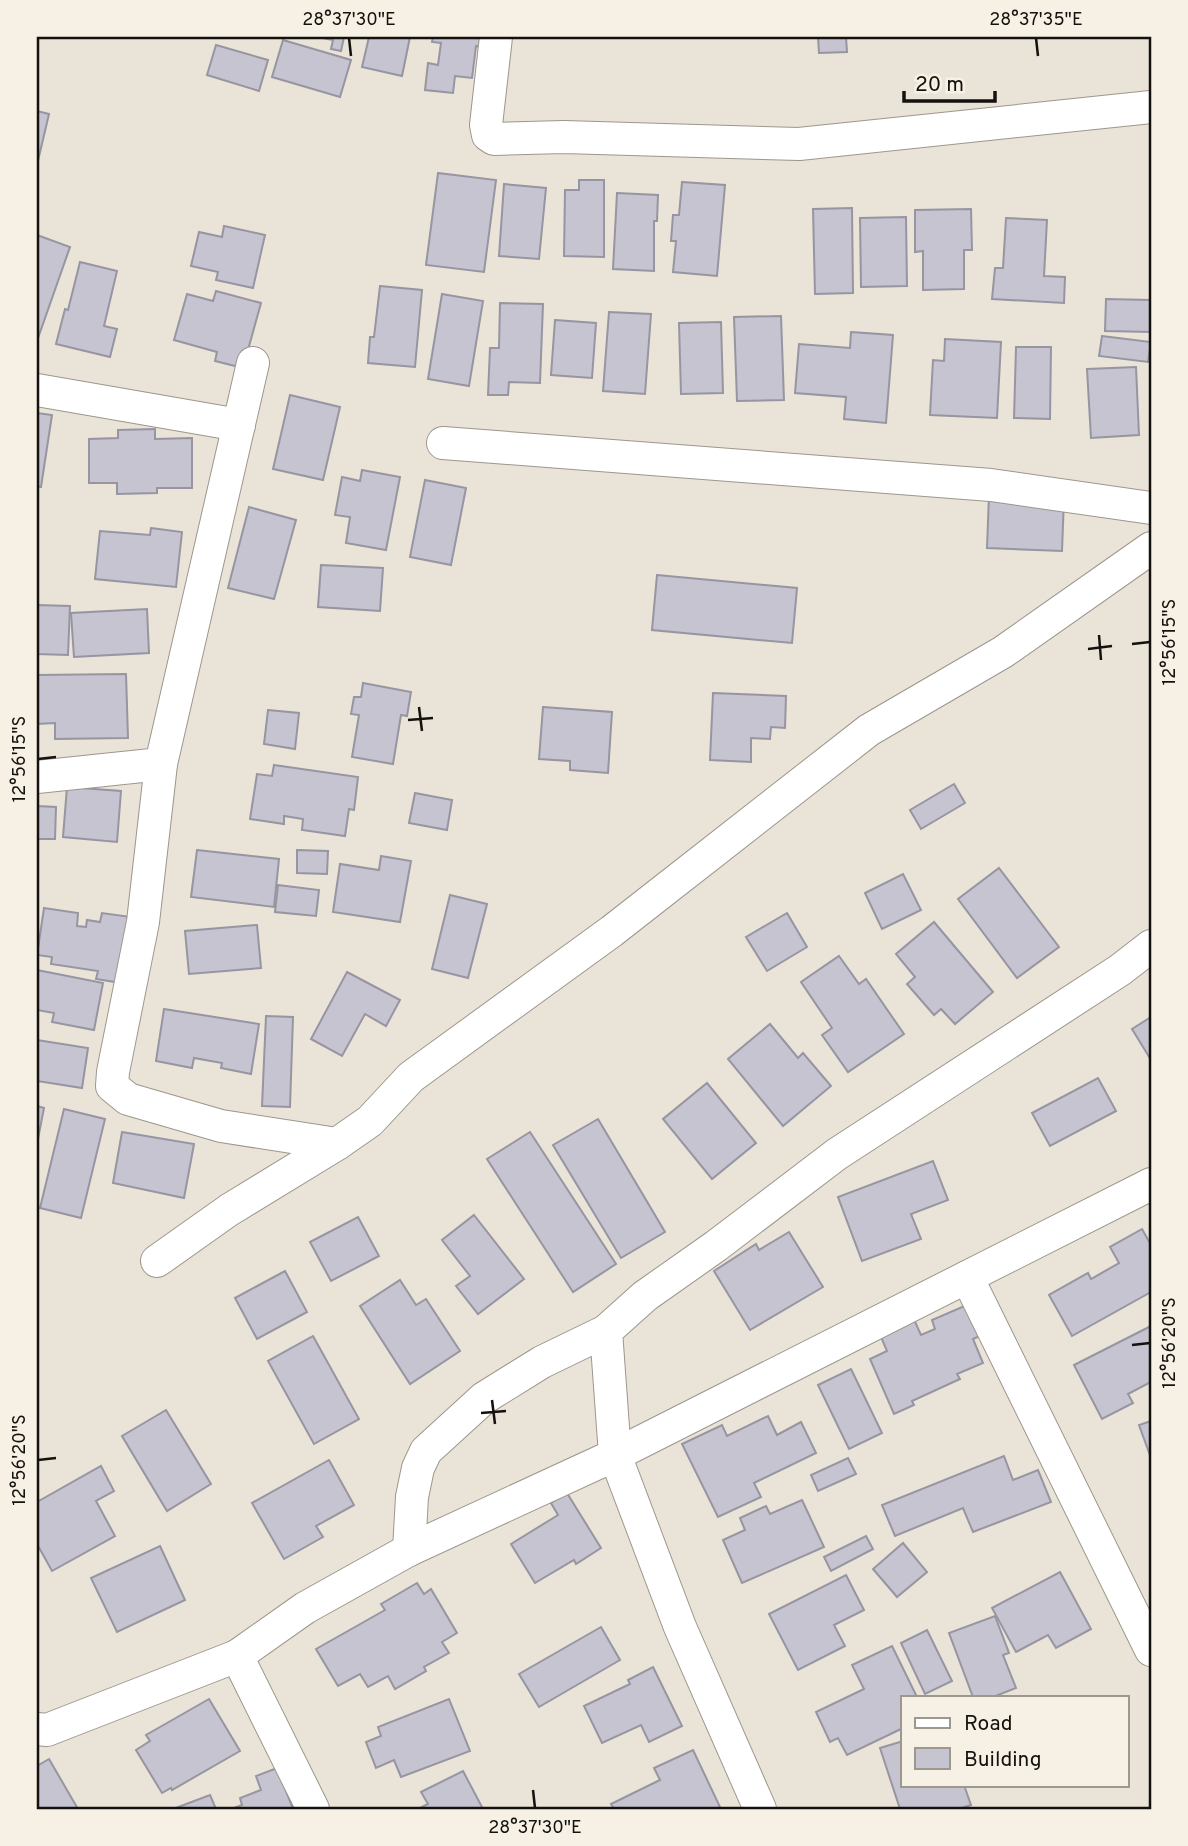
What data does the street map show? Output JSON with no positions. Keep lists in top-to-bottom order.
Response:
{
  "legend": ["Road", "Building"],
  "scale_bar": "20 m",
  "coordinates": [
    "28°37'30\"E",
    "28°37'35\"E",
    "12°56'15\"S",
    "12°56'20\"S"
  ]
}
